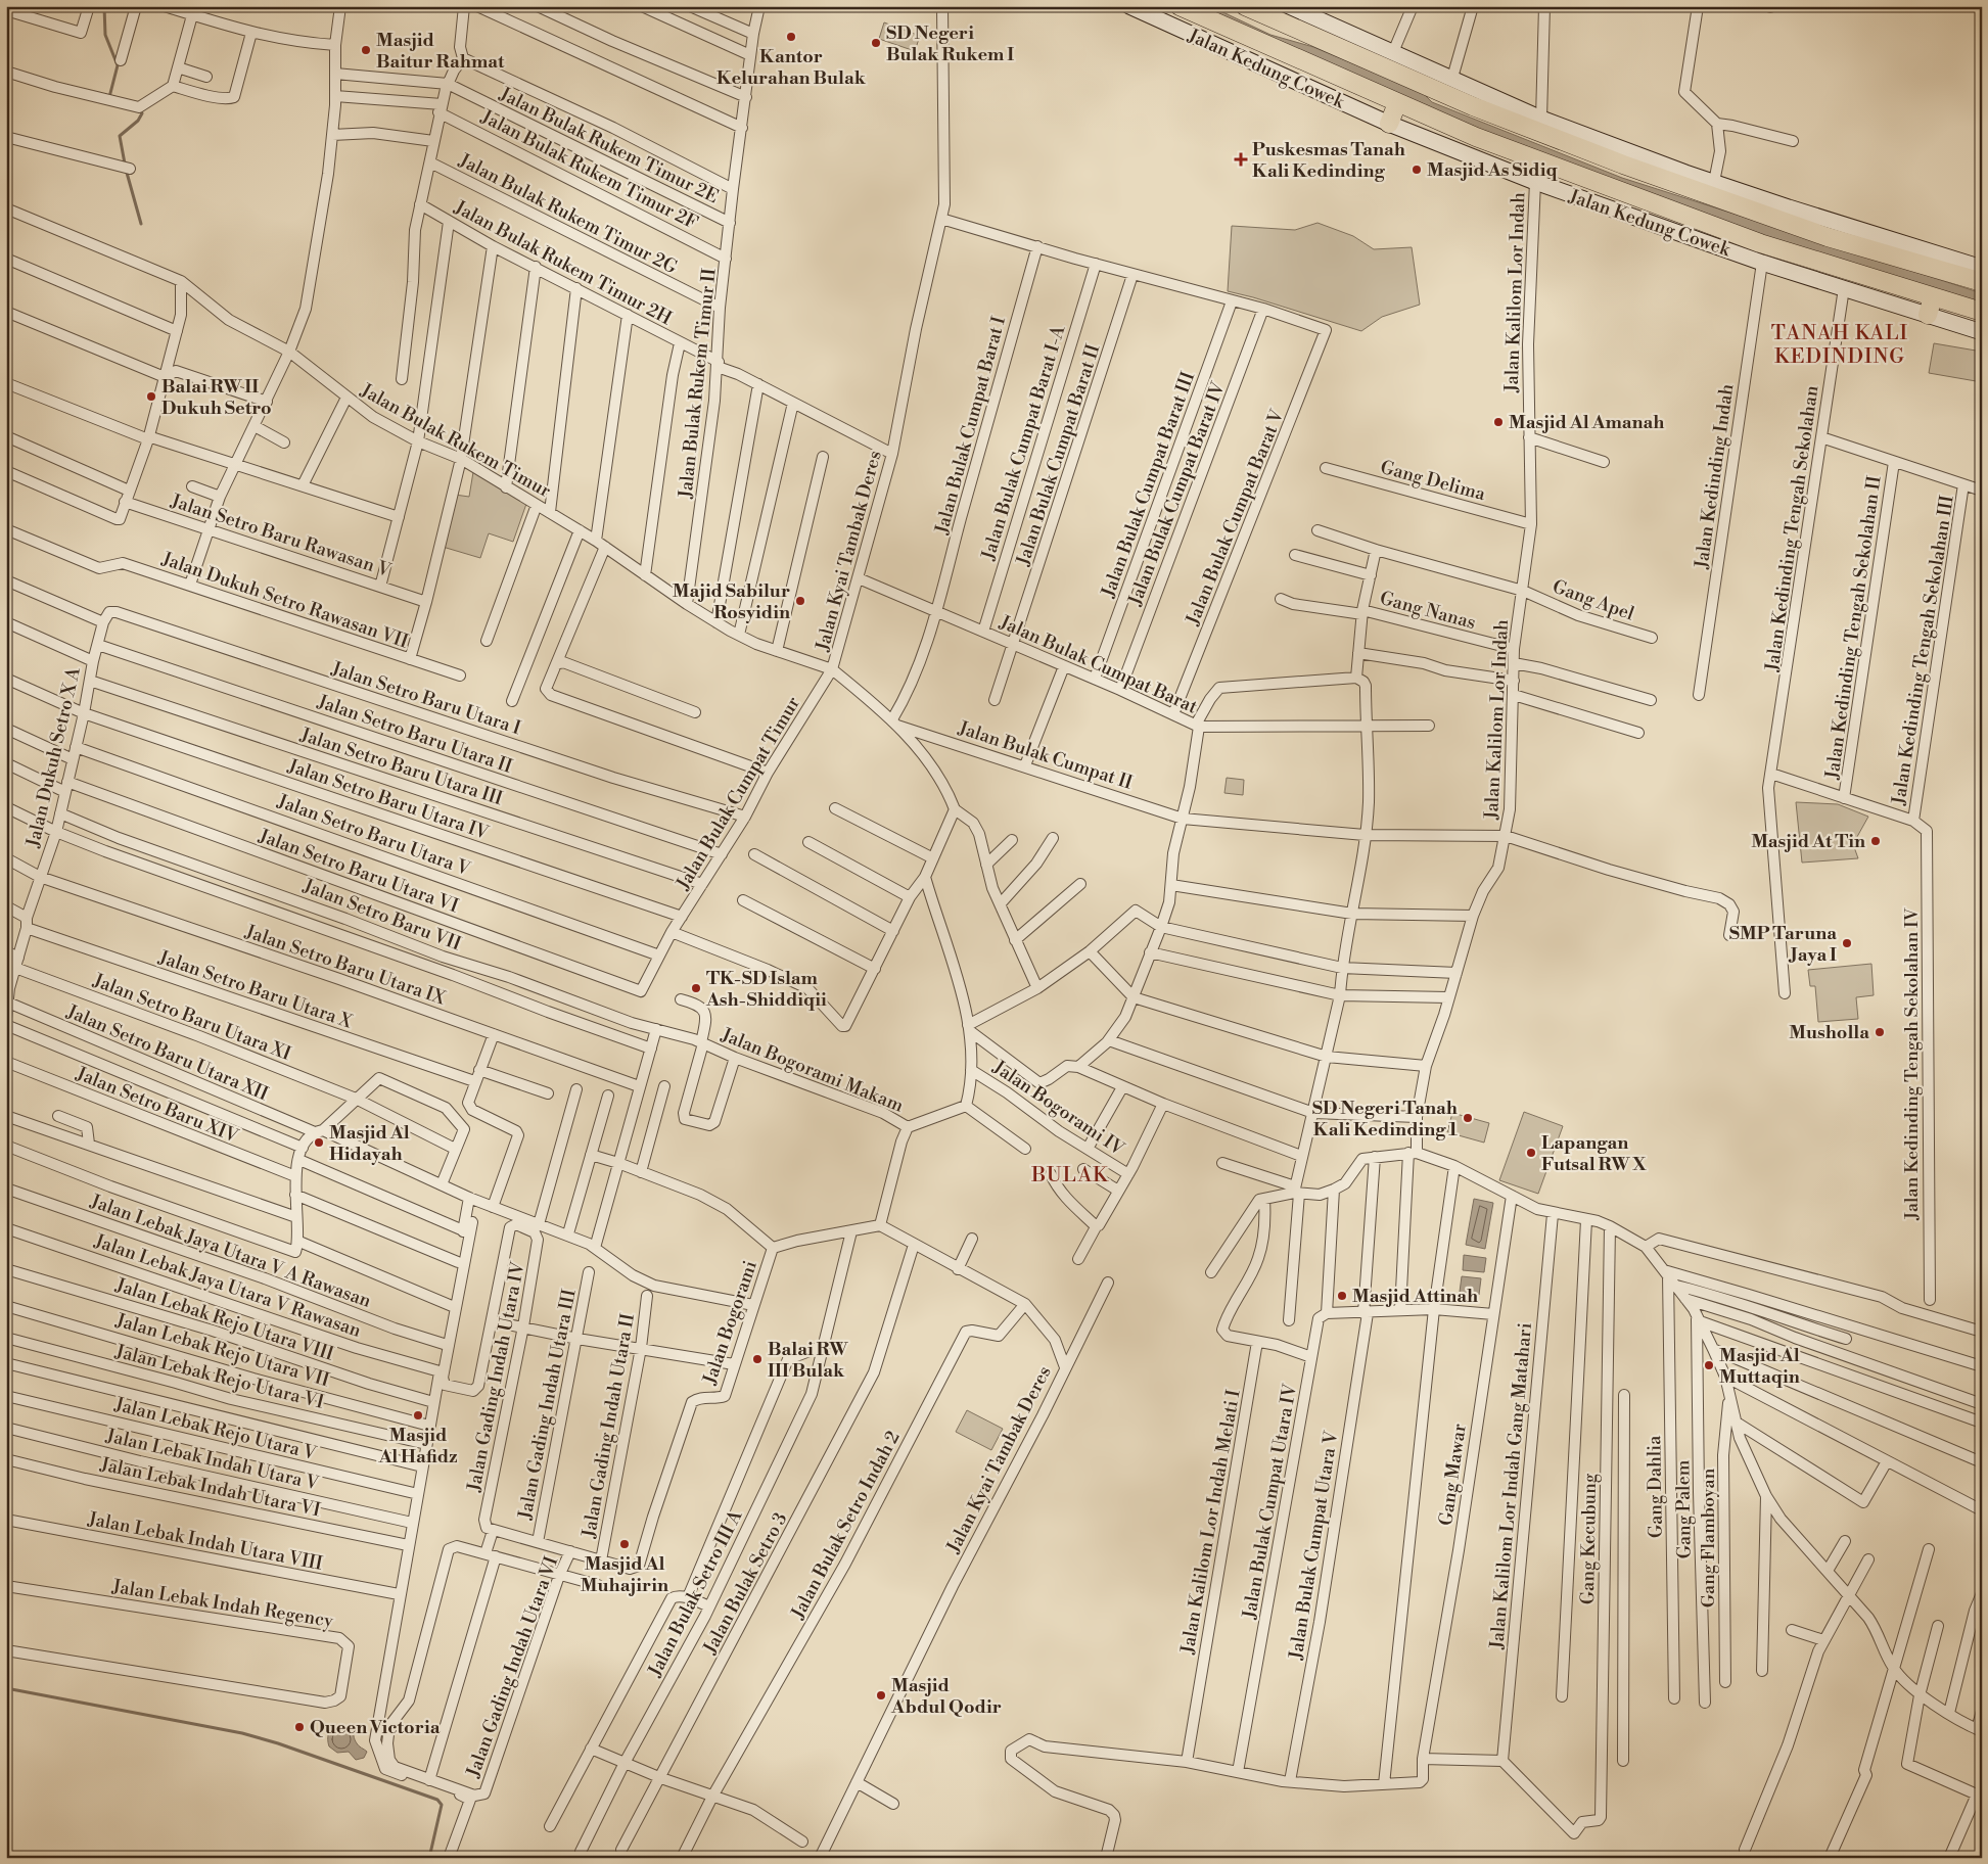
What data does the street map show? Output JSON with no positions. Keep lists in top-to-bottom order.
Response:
{
  "streets": {
    "highway": ["Jalan Kedung Cowek"],
    "street": [
      "Jalan Bulak Rukem Timur 2E",
      "Jalan Bulak Rukem Timur 2F",
      "Jalan Bulak Rukem Timur 2G",
      "Jalan Bulak Rukem Timur 2H",
      "Jalan Kalilom Lor Indah",
      "Jalan Bulak Rukem Timur II",
      "Jalan Bulak Cumpat Barat I",
      "Jalan Bulak Rukem Timur",
      "Jalan Bulak Cumpat Barat I-A",
      "Jalan Bulak Cumpat Barat II",
      "Jalan Kedinding Indah",
      "Gang Delima",
      "Jalan Bulak Cumpat Barat III",
      "Jalan Bulak Cumpat Barat IV",
      "Jalan Bulak Cumpat Barat V",
      "Jalan Kedinding Tengah Sekolahan",
      "Jalan Setro Baru Rawasan V",
      "Jalan Kyai Tambak Deres",
      "Jalan Dukuh Setro Rawasan VII",
      "Gang Apel",
      "Gang Nanas",
      "Jalan Kedinding Tengah Sekolahan II",
      "Jalan Kedinding Tengah Sekolahan III",
      "Jalan Bulak Cumpat Barat",
      "Jalan Setro Baru Utara I",
      "Jalan Setro Baru Utara II",
      "Jalan Bulak Cumpat II",
      "Jalan Dukuh Setro X A",
      "Jalan Setro Baru Utara III",
      "Jalan Bulak Cumpat Timur",
      "Jalan Setro Baru Utara IV",
      "Jalan Setro Baru Utara V",
      "Jalan Setro Baru Utara VI",
      "Jalan Setro Baru VII",
      "Jalan Setro Baru Utara IX",
      "Jalan Setro Baru Utara X",
      "Jalan Setro Baru Utara XI",
      "Jalan Setro Baru Utara XII",
      "Jalan Kedinding Tengah Sekolahan IV",
      "Jalan Bogorami Makam",
      "Jalan Setro Baru XIV",
      "Jalan Bogorami IV",
      "Jalan Lebak Jaya Utara V A Rawasan",
      "Jalan Lebak Jaya Utara V Rawasan",
      "Jalan Lebak Rejo Utara VIII",
      "Jalan Bogorami",
      "Jalan Lebak Rejo Utara VII",
      "Jalan Lebak Rejo Utara VI",
      "Jalan Gading Indah Utara IV",
      "Jalan Gading Indah Utara III",
      "Jalan Gading Indah Utara II",
      "Jalan Lebak Rejo Utara V",
      "Jalan Lebak Indah Utara V",
      "Gang Mawar",
      "Jalan Kalilom Lor Indah Gang Matahari",
      "Jalan Lebak Indah Utara VI",
      "Gang Dahlia",
      "Jalan Bulak Cumpat Utara IV",
      "Gang Palem",
      "Jalan Kalilom Lor Indah Melati I",
      "Jalan Bulak Setro Indah 2",
      "Gang Flamboyan",
      "Gang Kecubung",
      "Jalan Lebak Indah Utara VIII",
      "Jalan Bulak Cumpat Utara V",
      "Jalan Bulak Setro 3",
      "Jalan Bulak Setro III A",
      "Jalan Lebak Indah Regency",
      "Jalan Gading Indah Utara VI"
    ]
  },
  "crossings": [
    ["Jalan Kedung Cowek", "Jalan Kalilom Lor Indah"],
    ["Jalan Kedung Cowek", "Jalan Kedinding Indah"],
    ["Jalan Kedung Cowek", "Jalan Kedinding Tengah Sekolahan"],
    ["Jalan Bulak Rukem Timur 2E", "Jalan Bulak Rukem Timur II"],
    ["Jalan Bulak Rukem Timur 2F", "Jalan Bulak Rukem Timur II"],
    ["Jalan Bulak Rukem Timur 2G", "Jalan Bulak Rukem Timur II"],
    ["Jalan Bulak Rukem Timur 2H", "Jalan Bulak Rukem Timur II"],
    ["Jalan Bulak Rukem Timur 2H", "Jalan Kyai Tambak Deres"],
    ["Jalan Kalilom Lor Indah", "Gang Delima"],
    ["Jalan Kalilom Lor Indah", "Gang Apel"],
    ["Jalan Kalilom Lor Indah", "Gang Nanas"],
    ["Jalan Kalilom Lor Indah", "Jalan Bulak Cumpat II"],
    ["Jalan Bulak Rukem Timur II", "Jalan Bulak Rukem Timur"],
    ["Jalan Bulak Cumpat Barat I", "Jalan Kyai Tambak Deres"],
    ["Jalan Bulak Cumpat Barat I", "Jalan Bulak Cumpat Barat"],
    ["Jalan Bulak Cumpat Barat I", "Jalan Bulak Cumpat II"],
    ["Jalan Bulak Cumpat Barat I-A", "Jalan Bulak Cumpat Barat"],
    ["Jalan Bulak Cumpat Barat II", "Jalan Bulak Cumpat Barat"],
    ["Jalan Bulak Cumpat Barat III", "Jalan Bulak Cumpat Barat"],
    ["Jalan Bulak Cumpat Barat IV", "Jalan Bulak Cumpat Barat V"],
    ["Jalan Bulak Cumpat Barat IV", "Jalan Bulak Cumpat Barat"],
    ["Jalan Bulak Cumpat Barat V", "Jalan Bulak Cumpat Barat"],
    ["Jalan Kyai Tambak Deres", "Jalan Bulak Cumpat Barat"],
    ["Jalan Kyai Tambak Deres", "Jalan Bulak Cumpat II"],
    ["Jalan Kyai Tambak Deres", "Jalan Bulak Cumpat Timur"],
    ["Jalan Kyai Tambak Deres", "Jalan Bogorami"],
    ["Jalan Kyai Tambak Deres", "Jalan Bulak Setro Indah 2"],
    ["Jalan Kyai Tambak Deres", "Jalan Bulak Setro 3"],
    ["Jalan Kedinding Tengah Sekolahan III", "Jalan Kedinding Tengah Sekolahan IV"],
    ["Jalan Setro Baru Utara I", "Jalan Dukuh Setro X A"],
    ["Jalan Setro Baru Utara I", "Jalan Bulak Cumpat Timur"],
    ["Jalan Setro Baru Utara II", "Jalan Dukuh Setro X A"],
    ["Jalan Setro Baru Utara II", "Jalan Bulak Cumpat Timur"],
    ["Jalan Dukuh Setro X A", "Jalan Setro Baru Utara III"],
    ["Jalan Dukuh Setro X A", "Jalan Setro Baru Utara IV"],
    ["Jalan Dukuh Setro X A", "Jalan Setro Baru Utara V"],
    ["Jalan Dukuh Setro X A", "Jalan Setro Baru Utara VI"],
    ["Jalan Dukuh Setro X A", "Jalan Setro Baru VII"],
    ["Jalan Dukuh Setro X A", "Jalan Setro Baru Utara IX"],
    ["Jalan Dukuh Setro X A", "Jalan Setro Baru Utara X"],
    ["Jalan Dukuh Setro X A", "Jalan Setro Baru Utara XI"],
    ["Jalan Dukuh Setro X A", "Jalan Setro Baru Utara XII"],
    ["Jalan Setro Baru Utara III", "Jalan Bulak Cumpat Timur"],
    ["Jalan Bulak Cumpat Timur", "Jalan Setro Baru Utara IV"],
    ["Jalan Bulak Cumpat Timur", "Jalan Setro Baru Utara V"],
    ["Jalan Bulak Cumpat Timur", "Jalan Setro Baru Utara VI"],
    ["Jalan Setro Baru VII", "Jalan Bogorami Makam"],
    ["Jalan Setro Baru Utara XII", "Jalan Bogorami"],
    ["Jalan Bogorami", "Jalan Gading Indah Utara II"],
    ["Jalan Bogorami", "Jalan Bulak Setro III A"],
    ["Jalan Kalilom Lor Indah Gang Matahari", "Gang Kecubung"]
  ],
  "districts": ["TANAH KALI KEDINDING", "BULAK"],
  "places": {
    "other": [
      "Kantor Kelurahan Bulak",
      "SD Negeri Bulak Rukem I",
      "Masjid Baitur Rahmat",
      "Masjid As Sidiq",
      "Balai RW II Dukuh Setro",
      "Masjid Al Amanah",
      "Majid Sabilur Rosyidin",
      "Masjid At Tin",
      "SMP Taruna Jaya I",
      "TK-SD Islam Ash-Shiddiqii",
      "Musholla",
      "SD Negeri Tanah Kali Kedinding 1",
      "Masjid Al Hidayah",
      "Lapangan Futsal RW X",
      "Masjid Attinah",
      "Balai RW III Bulak",
      "Masjid Al Muttaqin",
      "Masjid Al Hafidz",
      "Masjid Al Muhajirin",
      "Masjid Abdul Qodir",
      "Queen Victoria"
    ],
    "health": ["Puskesmas Tanah Kali Kedinding"]
  }
}
